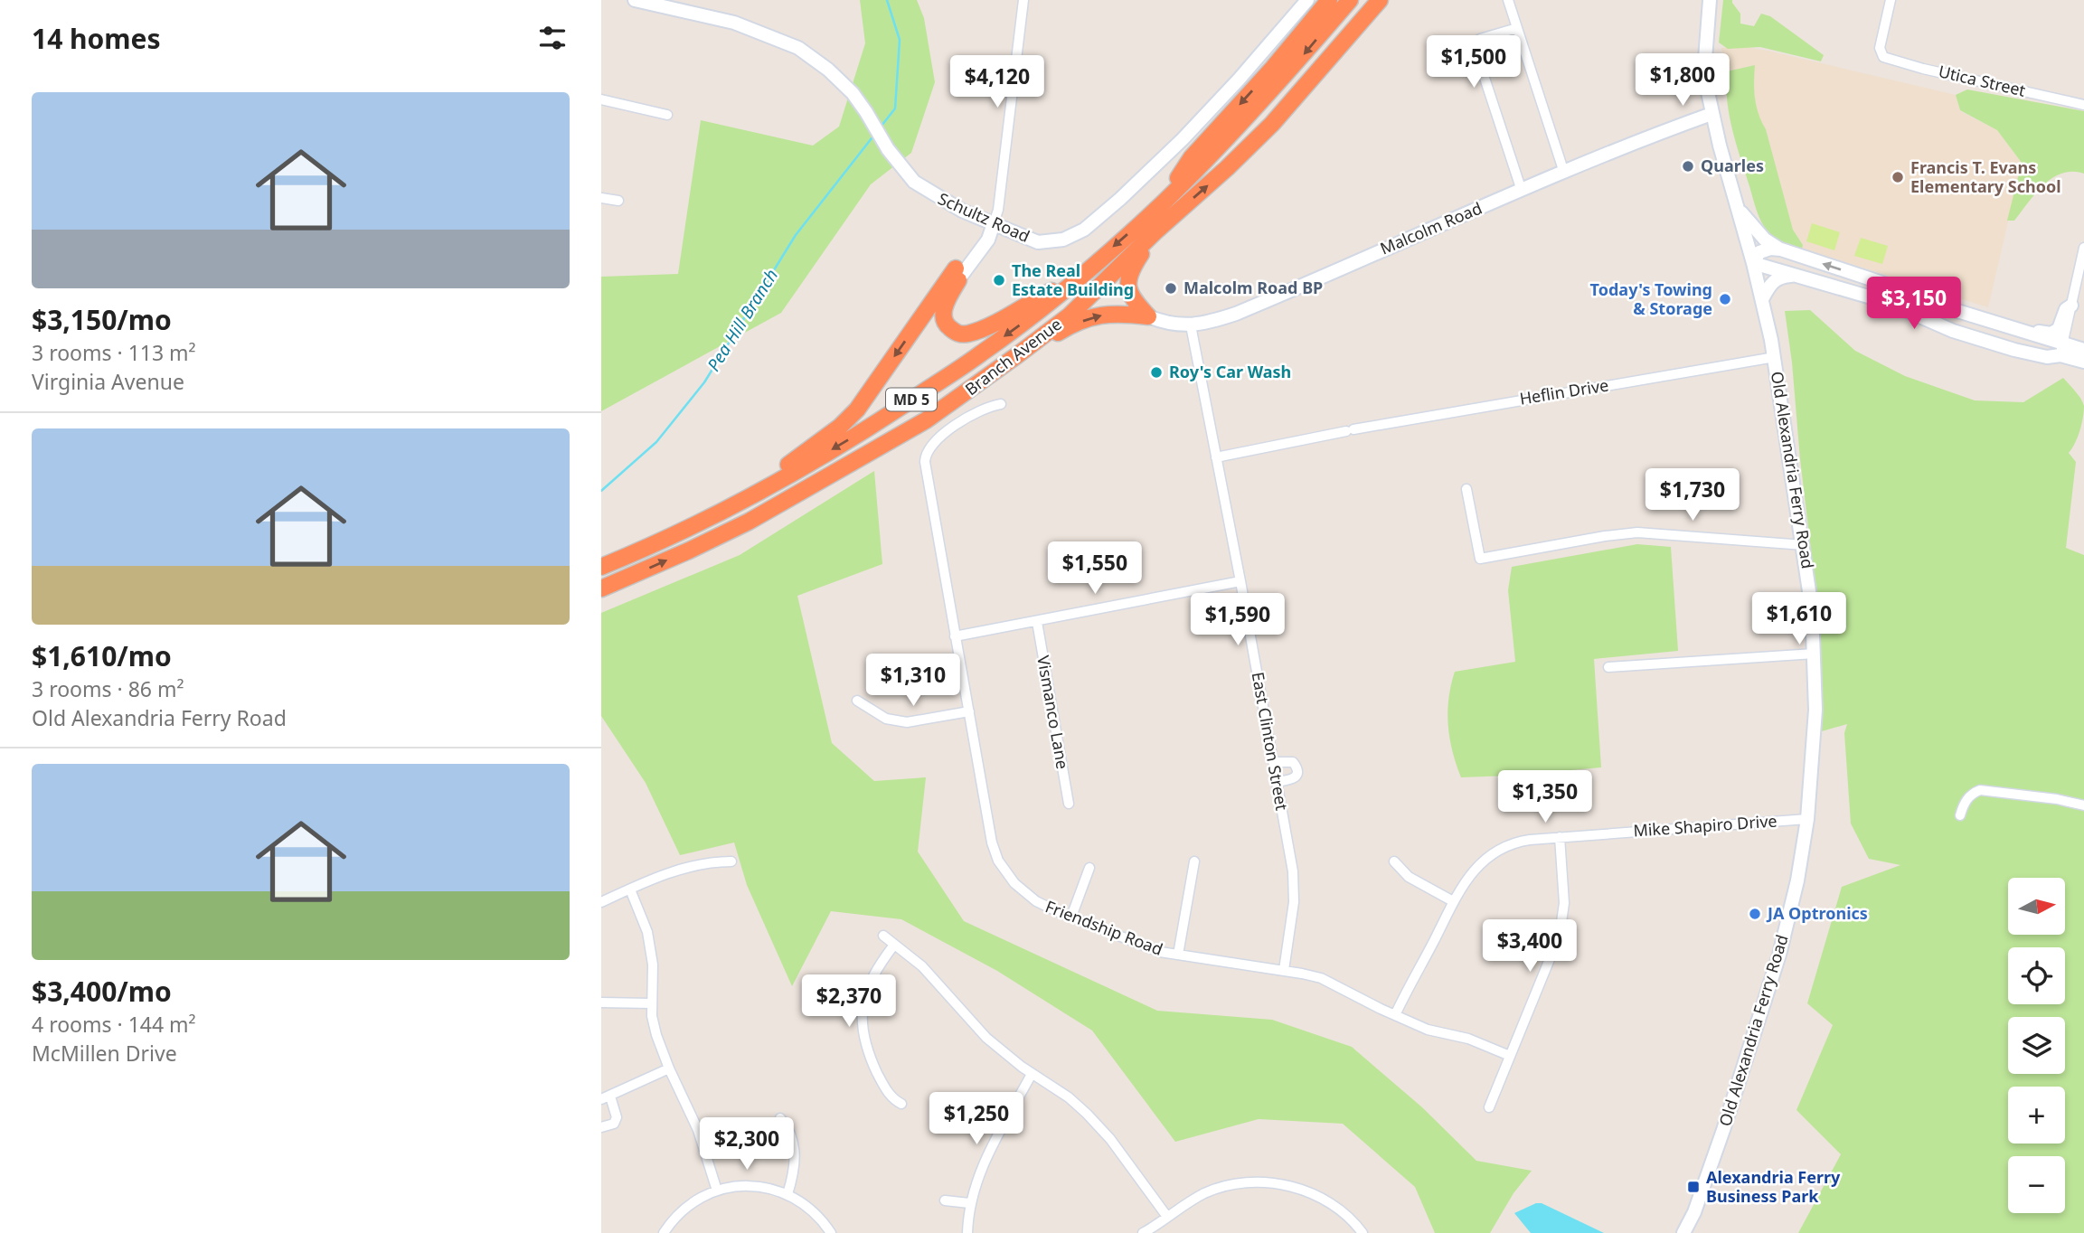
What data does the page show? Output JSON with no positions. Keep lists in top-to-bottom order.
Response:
{
  "streets": {
    "highway": ["Branch Avenue", "MD 5"],
    "street": [
      "Utica Street",
      "Schultz Road",
      "Malcolm Road",
      "Heflin Drive",
      "Old Alexandria Ferry Road",
      "Vismanco Lane",
      "East Clinton Street",
      "Mike Shapiro Drive",
      "Friendship Road"
    ]
  },
  "crossings": [
    ["Malcolm Road", "Old Alexandria Ferry Road"],
    ["Malcolm Road", "East Clinton Street"],
    ["Heflin Drive", "Old Alexandria Ferry Road"],
    ["Heflin Drive", "East Clinton Street"],
    ["Old Alexandria Ferry Road", "Mike Shapiro Drive"],
    ["East Clinton Street", "Friendship Road"],
    ["Mike Shapiro Drive", "Friendship Road"]
  ],
  "water": ["Pea Hill Branch"],
  "places": {
    "other": [
      "Quarles",
      "Francis T. Evans Elementary School",
      "The Real Estate Building",
      "Malcolm Road BP",
      "Today's Towing & Storage",
      "Roy's Car Wash",
      "JA Optronics"
    ],
    "transit": ["Alexandria Ferry Business Park"]
  },
  "north": "right",
  "page": {
    "heading": "14 homes",
    "price": [
      "$1,500",
      "$1,800",
      "$4,120",
      "$3,150",
      "$1,730",
      "$1,550",
      "$1,610",
      "$1,590",
      "$1,310",
      "$1,350",
      "$3,400",
      "$2,370",
      "$1,250",
      "$2,300"
    ],
    "list": [
      {
        "name": "$3,150/mo",
        "note": "3 rooms · 113 m² · Virginia Avenue"
      },
      {
        "name": "$1,610/mo",
        "note": "3 rooms · 86 m² · Old Alexandria Ferry Road"
      },
      {
        "name": "$3,400/mo",
        "note": "4 rooms · 144 m² · McMillen Drive"
      }
    ],
    "map_buttons": ["+", "−"]
  }
}
